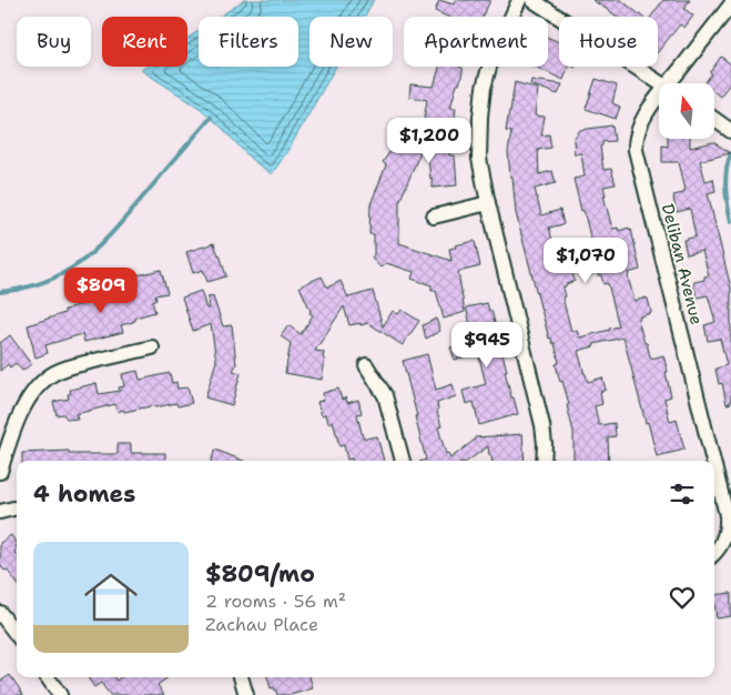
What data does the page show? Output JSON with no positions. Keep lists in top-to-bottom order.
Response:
{
  "streets": {
    "street": ["Deliban Avenue"]
  },
  "north": "top",
  "page": {
    "chip": [
      "Buy",
      "Rent",
      "Filters",
      "New",
      "Apartment",
      "House"
    ],
    "price": [
      "$1,200",
      "$1,070",
      "$809",
      "$945"
    ],
    "heading": "4 homes",
    "list": [
      {
        "name": "$809/mo",
        "note": "2 rooms · 56 m² · Zachau Place"
      }
    ]
  }
}
